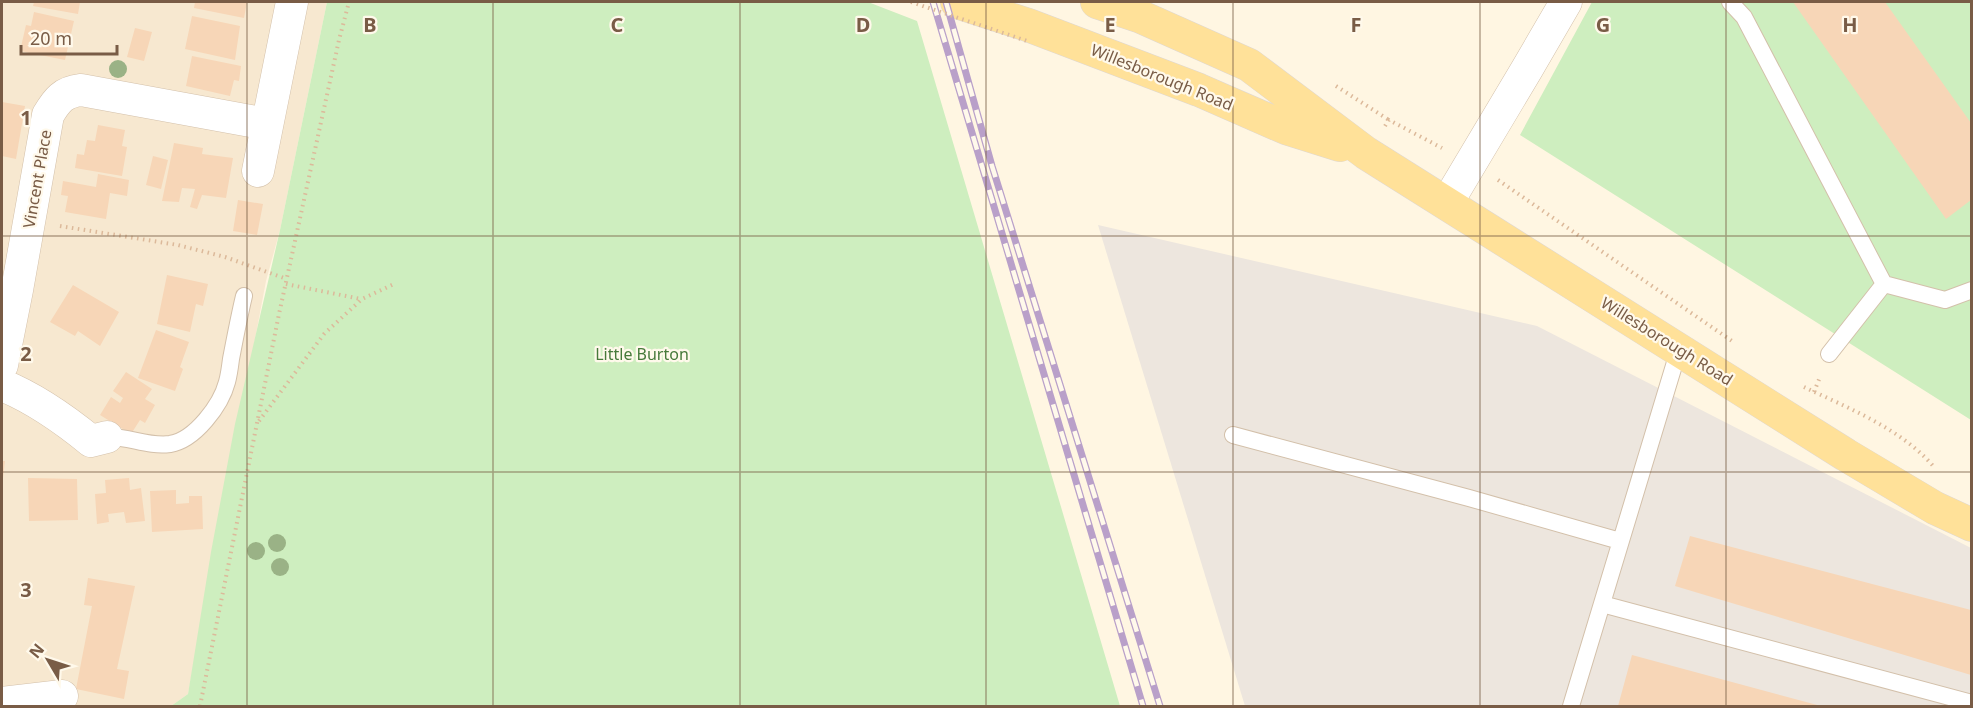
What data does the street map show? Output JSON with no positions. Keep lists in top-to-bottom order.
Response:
{
  "streets": {
    "main road": ["Willesborough Road"],
    "street": ["Vincent Place"]
  },
  "parks": ["Little Burton"],
  "scale_bar": "20 m",
  "north": "top left",
  "grid": {
    "columns": [
      "B",
      "C",
      "D",
      "E",
      "F",
      "G",
      "H"
    ],
    "rows": ["1", "2", "3"]
  }
}
